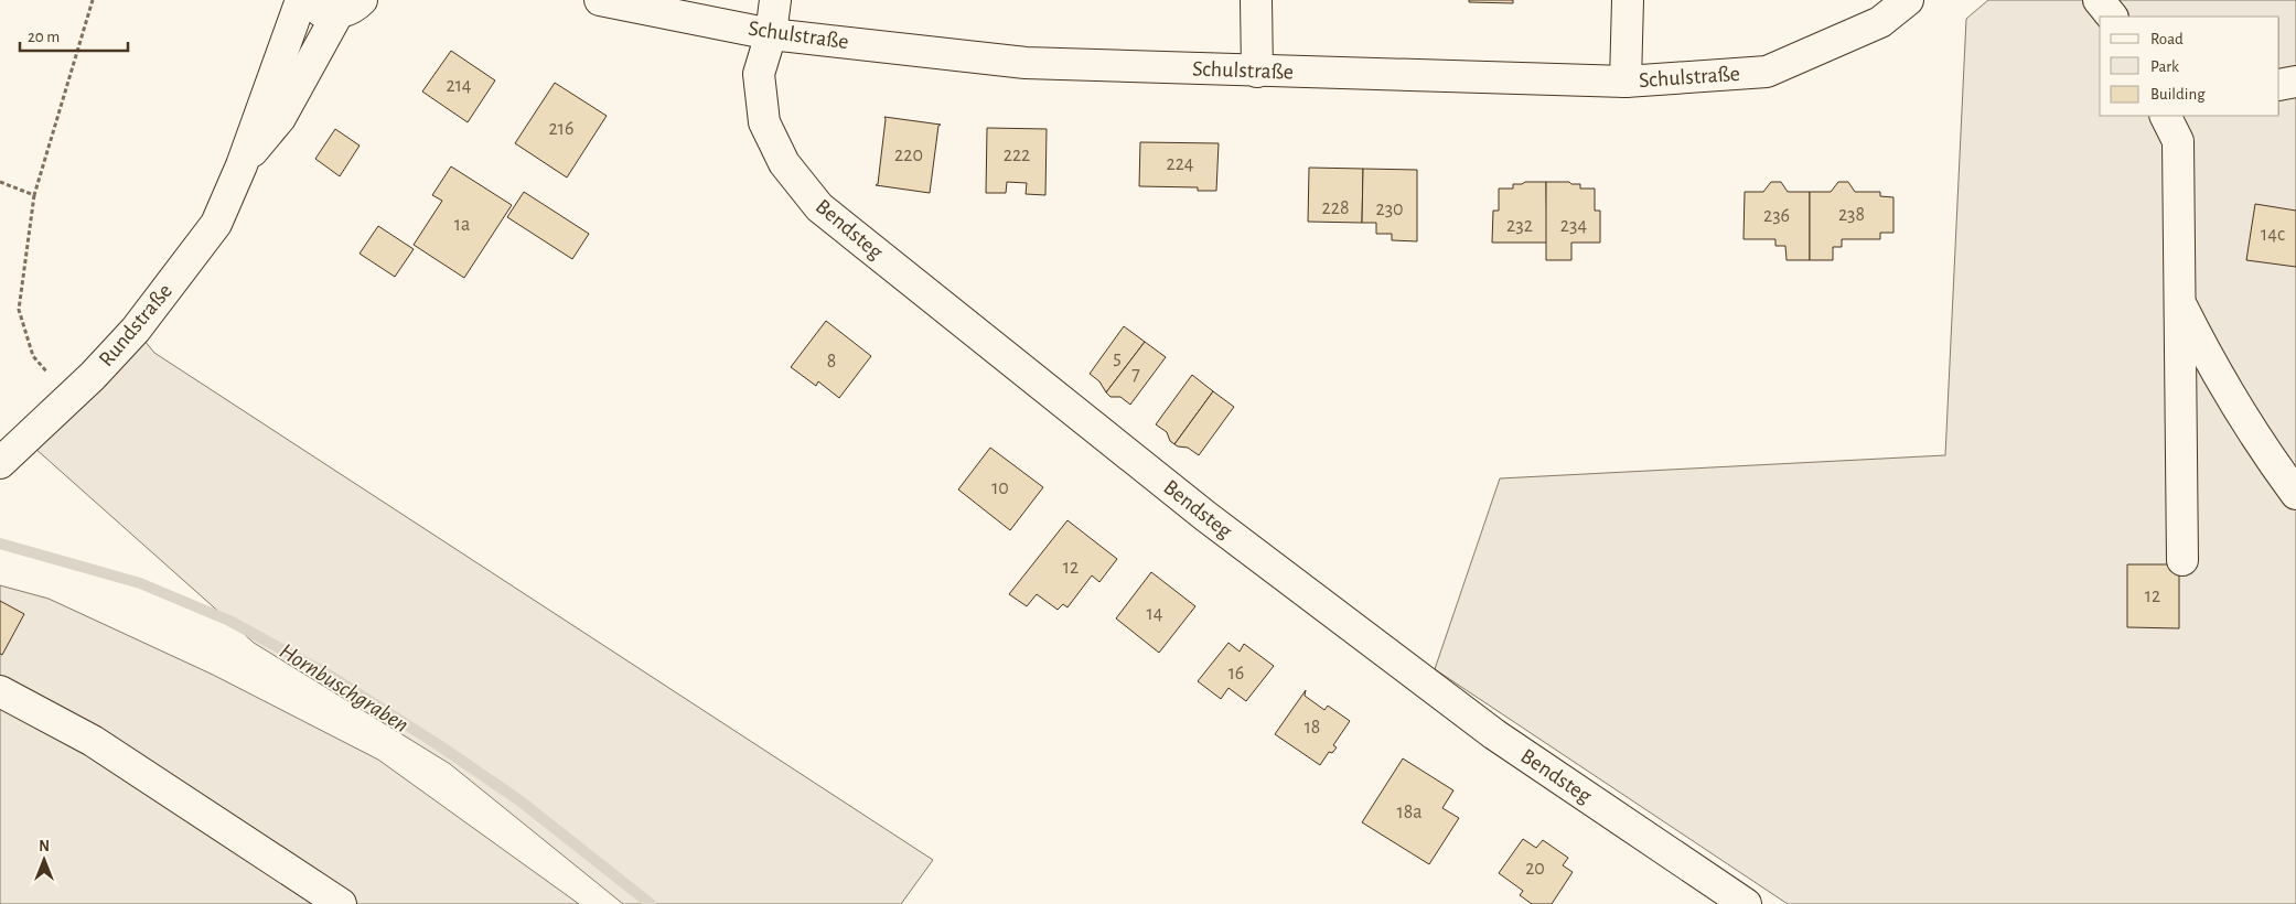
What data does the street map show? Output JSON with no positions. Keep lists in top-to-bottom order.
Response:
{
  "streets": {
    "street": ["Schulstraße", "Bendsteg", "Rundstraße"]
  },
  "crossings": [
    ["Schulstraße", "Bendsteg"]
  ],
  "water": ["Hornbuschgraben"],
  "house_numbers": [
    "214",
    "216",
    "220",
    "222",
    "224",
    "228",
    "230",
    "238",
    "236",
    "1a",
    "232",
    "234",
    "14c",
    "5",
    "8",
    "7",
    "10",
    "12",
    "12",
    "14",
    "16",
    "18",
    "18a",
    "20"
  ],
  "legend": ["Road", "Park", "Building"],
  "scale_bar": "20 m",
  "north": "top"
}
